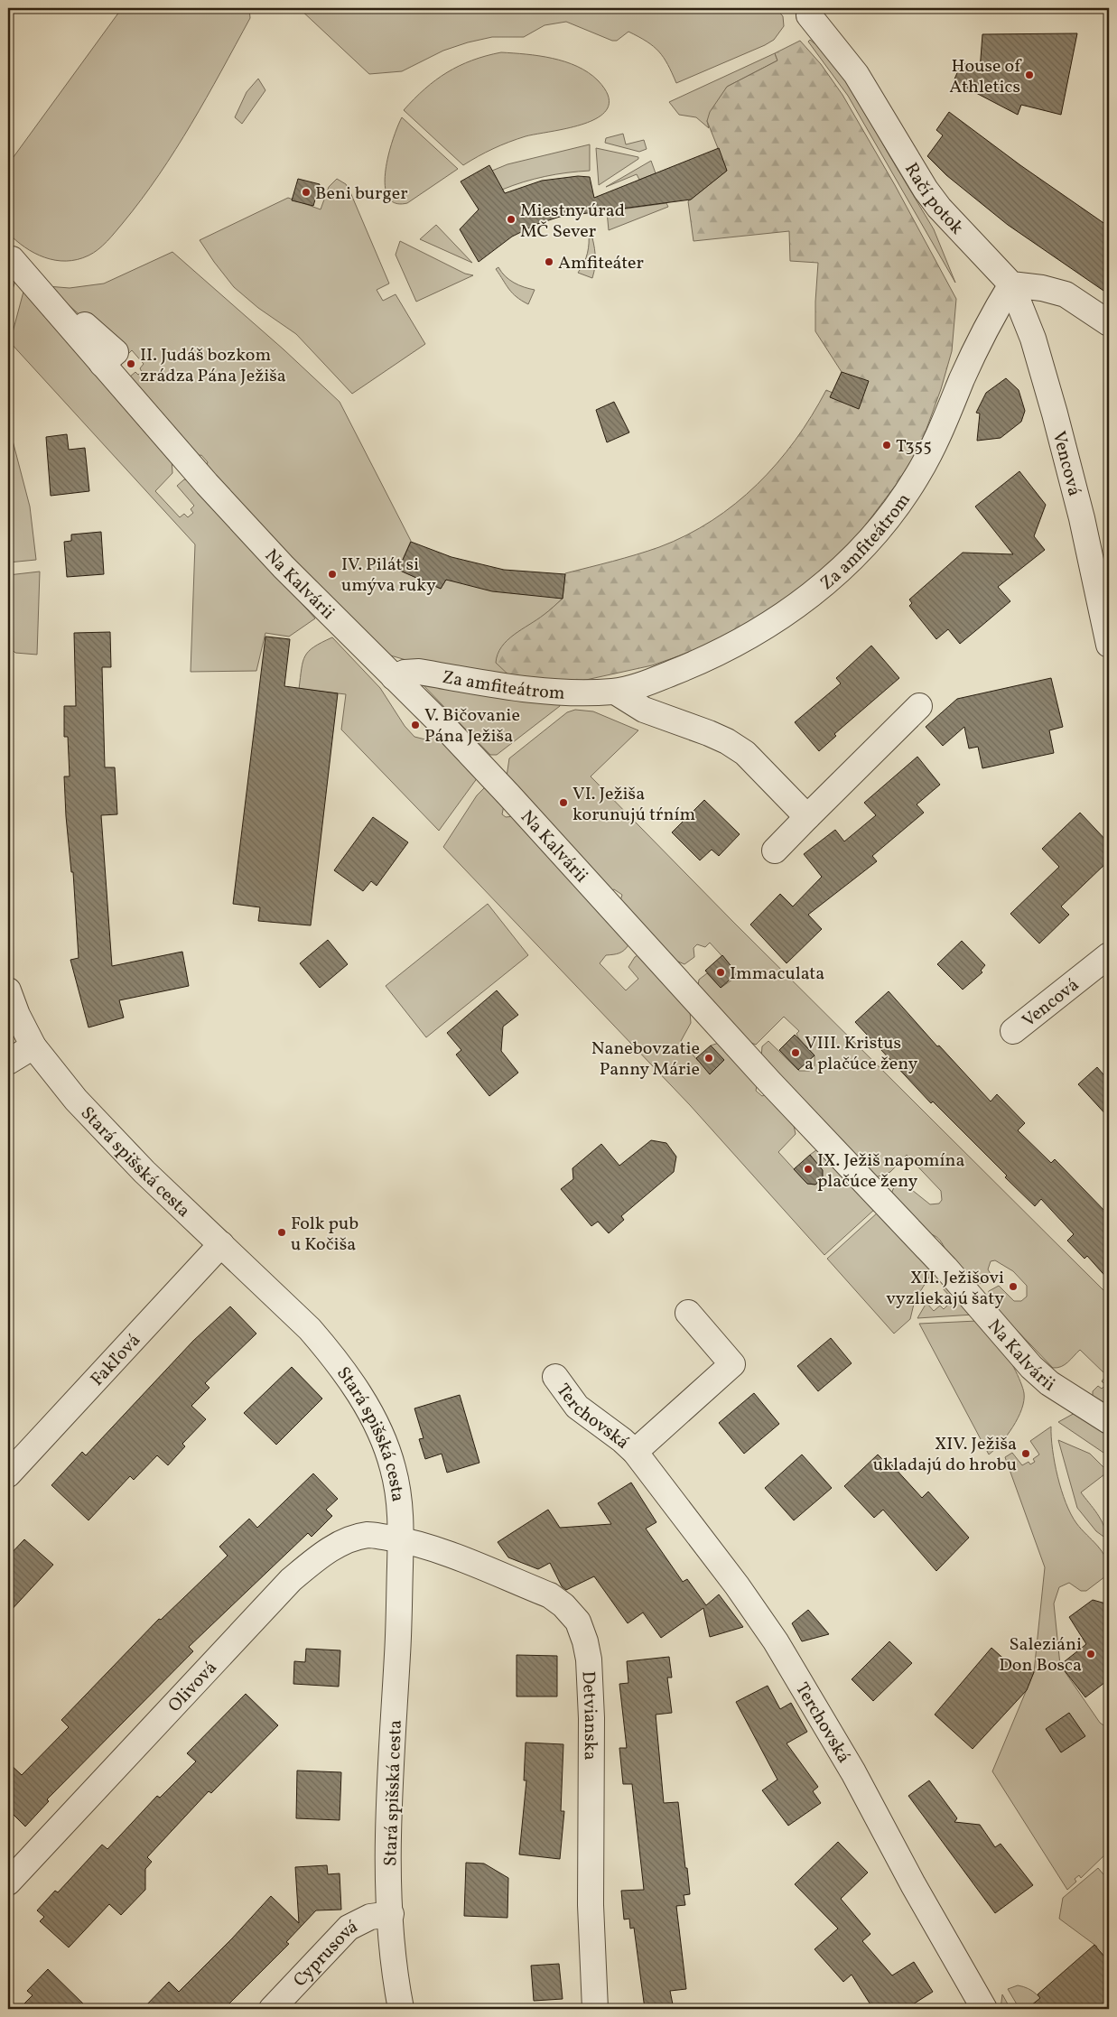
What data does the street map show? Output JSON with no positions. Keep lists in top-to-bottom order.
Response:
{
  "streets": {
    "street": [
      "Račí potok",
      "Vencová",
      "Za amfiteátrom",
      "Na Kalvárii",
      "Stará spišská cesta",
      "Fakľová",
      "Terchovská",
      "Olivová",
      "Detvianska",
      "Cyprusová"
    ]
  },
  "crossings": [
    ["Račí potok", "Vencová"],
    ["Račí potok", "Za amfiteátrom"],
    ["Vencová", "Za amfiteátrom"],
    ["Za amfiteátrom", "Na Kalvárii"],
    ["Stará spišská cesta", "Fakľová"],
    ["Stará spišská cesta", "Olivová"],
    ["Stará spišská cesta", "Detvianska"],
    ["Stará spišská cesta", "Cyprusová"],
    ["Olivová", "Detvianska"]
  ],
  "places": [
    "House of Athletics",
    "Beni burger",
    "Miestny úrad MČ Sever",
    "Amfiteáter",
    "II. Judáš bozkom zrádza Pána Ježiša",
    "T355",
    "IV. Pilát si umýva ruky",
    "V. Bičovanie Pána Ježiša",
    "VI. Ježiša korunujú tŕním",
    "Immaculata",
    "VIII. Kristus a plačúce ženy",
    "Nanebovzatie Panny Márie",
    "IX. Ježiš napomína plačúce ženy",
    "Folk pub u Kočiša",
    "XII. Ježišovi vyzliekajú šaty",
    "XIV. Ježiša ukladajú do hrobu",
    "Saleziáni Don Bosca"
  ]
}
